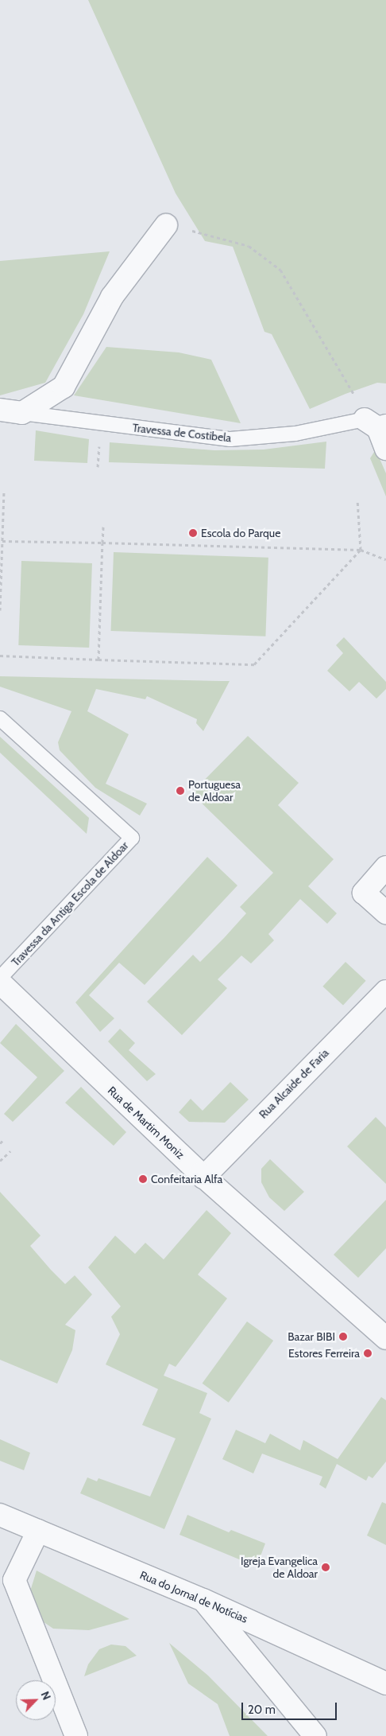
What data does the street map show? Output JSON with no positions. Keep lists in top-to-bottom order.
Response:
{
  "streets": {
    "street": [
      "Travessa de Costibela",
      "Rua Alcaide de Faria",
      "Rua de Martim Moniz",
      "Rua do Jornal de Notícias"
    ],
    "lane": ["Travessa da Antiga Escola de Aldoar"]
  },
  "crossings": [
    ["Rua Alcaide de Faria", "Rua de Martim Moniz"]
  ],
  "places": [
    "Escola do Parque",
    "Portuguesa de Aldoar",
    "Confeitaria Alfa",
    "Bazar BIBI",
    "Estores Ferreira",
    "Igreja Evangelica de Aldoar"
  ],
  "scale_bar": "20 m",
  "north": "top right"
}
